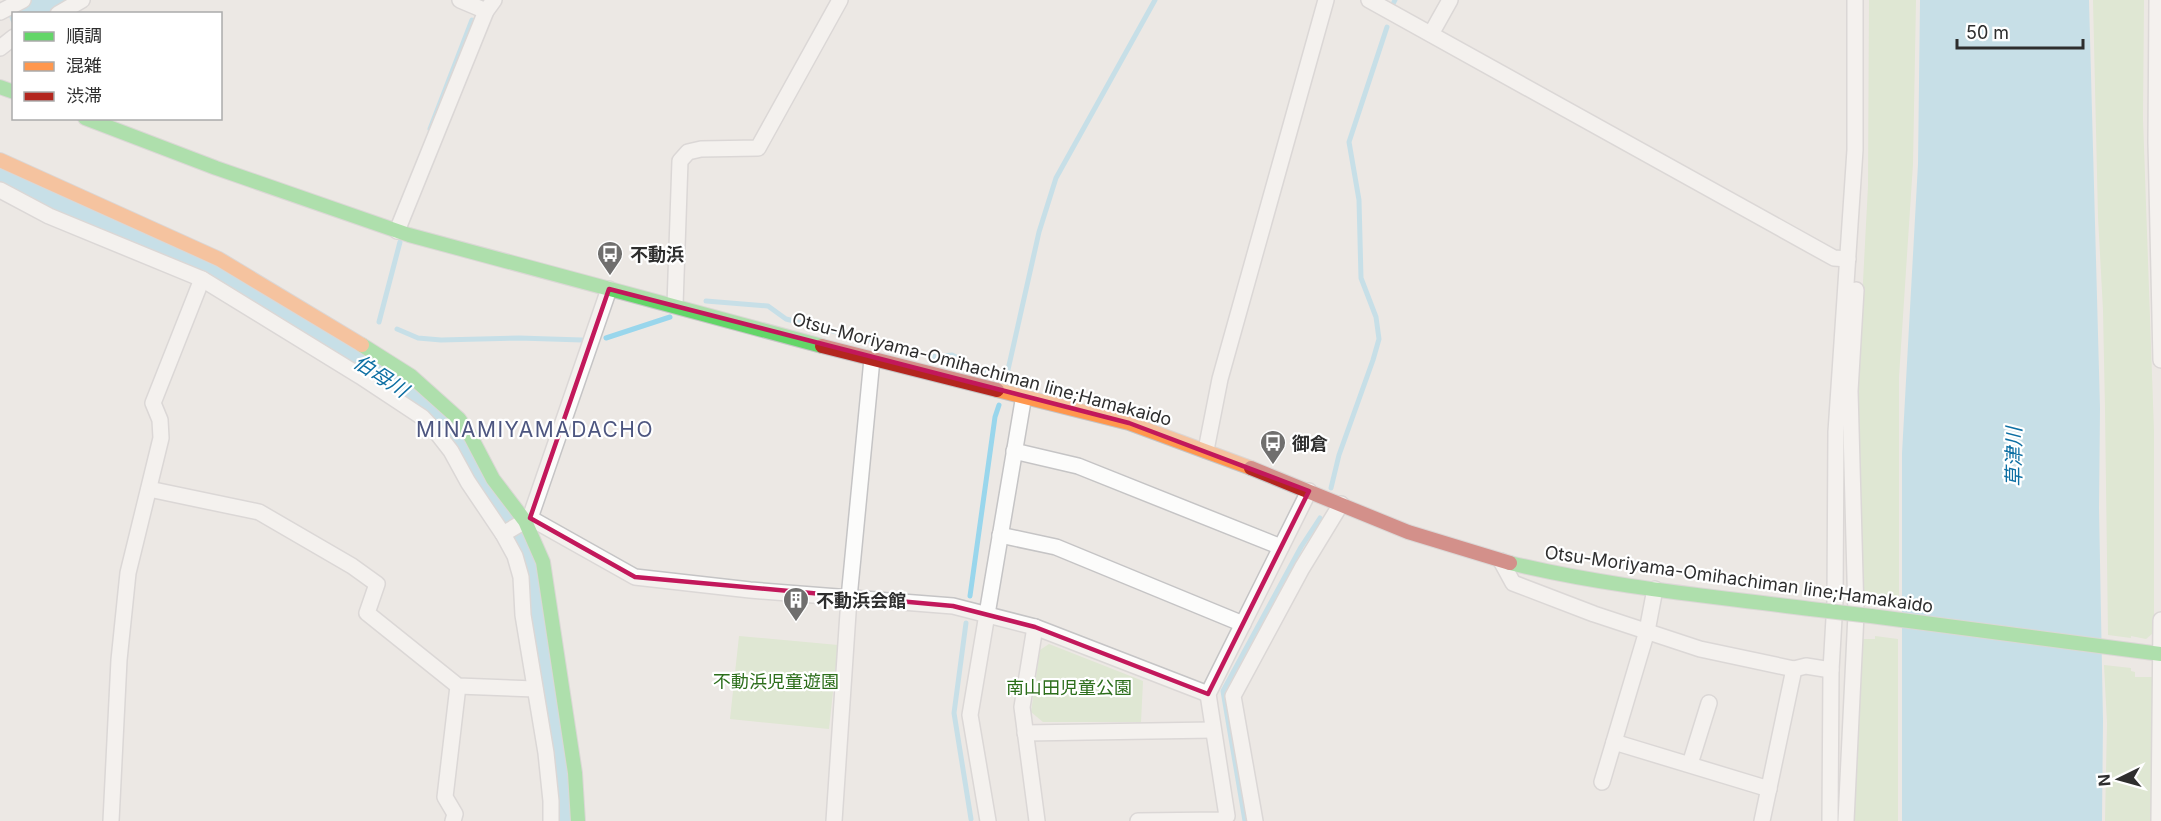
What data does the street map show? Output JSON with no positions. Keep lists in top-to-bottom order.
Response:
{
  "streets": {
    "main road": ["Otsu-Moriyama-Omihachiman line;Hamakaido"]
  },
  "districts": ["MINAMIYAMADACHO"],
  "water": ["伯母川", "草津川"],
  "parks": ["不動浜児童遊園", "南山田児童公園"],
  "places": {
    "bus stop": ["不動浜", "御倉"],
    "building": ["不動浜会館"]
  },
  "legend": ["順調", "混雑", "渋滞"],
  "scale_bar": "50 m",
  "north": "left"
}
